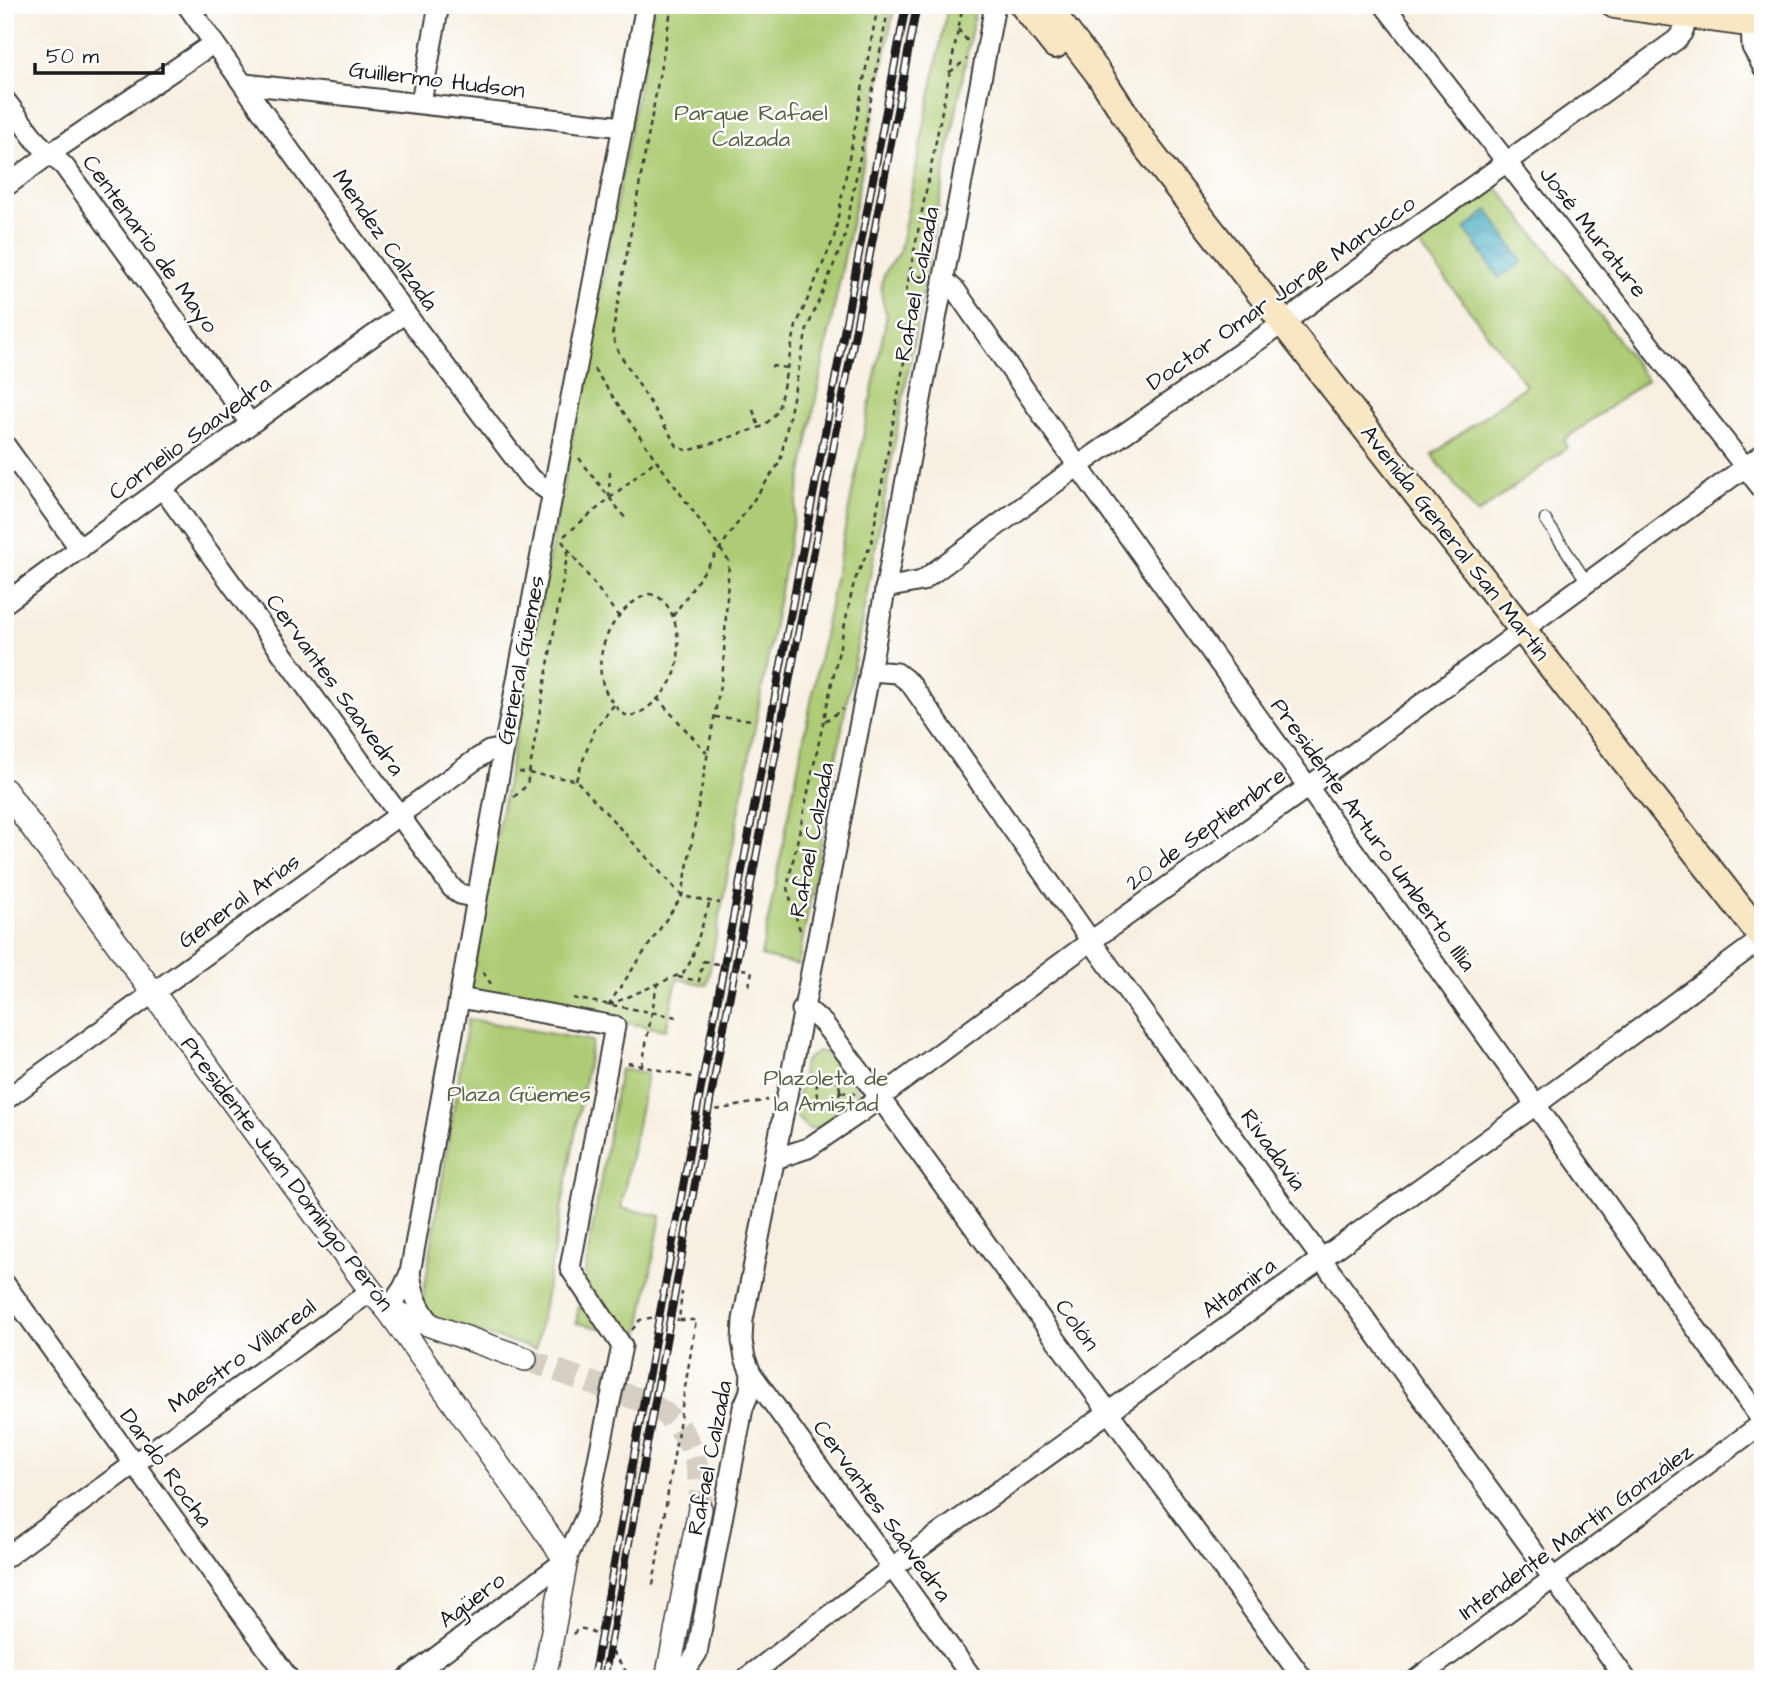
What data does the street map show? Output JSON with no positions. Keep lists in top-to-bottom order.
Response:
{
  "streets": {
    "main road": ["Avenida General San Martín"],
    "street": [
      "Guillermo Hudson",
      "José Murature",
      "Mendez Calzada",
      "Centenario de Mayo",
      "Rafael Calzada",
      "Doctor Omar Jorge Marucco",
      "Cornelio Saavedra",
      "General Güemes",
      "Cervantes Saavedra",
      "20 de Septiembre",
      "Presidente Arturo Umberto Illia",
      "General Arias",
      "Rivadavia",
      "Presidente Juan Domingo Perón",
      "Altamira",
      "Colón",
      "Maestro Villareal",
      "Dardo Rocha",
      "Intendente Martín González",
      "Agüero"
    ]
  },
  "crossings": [
    ["Guillermo Hudson", "Mendez Calzada"],
    ["Guillermo Hudson", "General Güemes"],
    ["José Murature", "Doctor Omar Jorge Marucco"],
    ["José Murature", "20 de Septiembre"],
    ["Mendez Calzada", "Cornelio Saavedra"],
    ["Mendez Calzada", "General Güemes"],
    ["Centenario de Mayo", "Cornelio Saavedra"],
    ["Rafael Calzada", "Doctor Omar Jorge Marucco"],
    ["Rafael Calzada", "Cervantes Saavedra"],
    ["Rafael Calzada", "20 de Septiembre"],
    ["Rafael Calzada", "Presidente Arturo Umberto Illia"],
    ["Rafael Calzada", "Rivadavia"],
    ["Rafael Calzada", "Colón"],
    ["Doctor Omar Jorge Marucco", "Avenida General San Martín"],
    ["Doctor Omar Jorge Marucco", "Presidente Arturo Umberto Illia"],
    ["Cornelio Saavedra", "Cervantes Saavedra"],
    ["Avenida General San Martín", "20 de Septiembre"],
    ["Avenida General San Martín", "Altamira"],
    ["General Güemes", "Cervantes Saavedra"],
    ["General Güemes", "General Arias"],
    ["General Güemes", "Presidente Juan Domingo Perón"],
    ["Cervantes Saavedra", "General Arias"],
    ["Cervantes Saavedra", "Altamira"],
    ["20 de Septiembre", "Presidente Arturo Umberto Illia"],
    ["20 de Septiembre", "Rivadavia"],
    ["20 de Septiembre", "Colón"],
    ["Presidente Arturo Umberto Illia", "Altamira"],
    ["Presidente Arturo Umberto Illia", "Intendente Martín González"],
    ["General Arias", "Presidente Juan Domingo Perón"],
    ["Rivadavia", "Altamira"],
    ["Rivadavia", "Intendente Martín González"],
    ["Presidente Juan Domingo Perón", "Maestro Villareal"],
    ["Presidente Juan Domingo Perón", "Agüero"],
    ["Altamira", "Colón"],
    ["Maestro Villareal", "Dardo Rocha"]
  ],
  "parks": ["Parque Rafael Calzada", "Plazoleta de la Amistad", "Plaza Güemes"],
  "scale_bar": "50 m"
}
